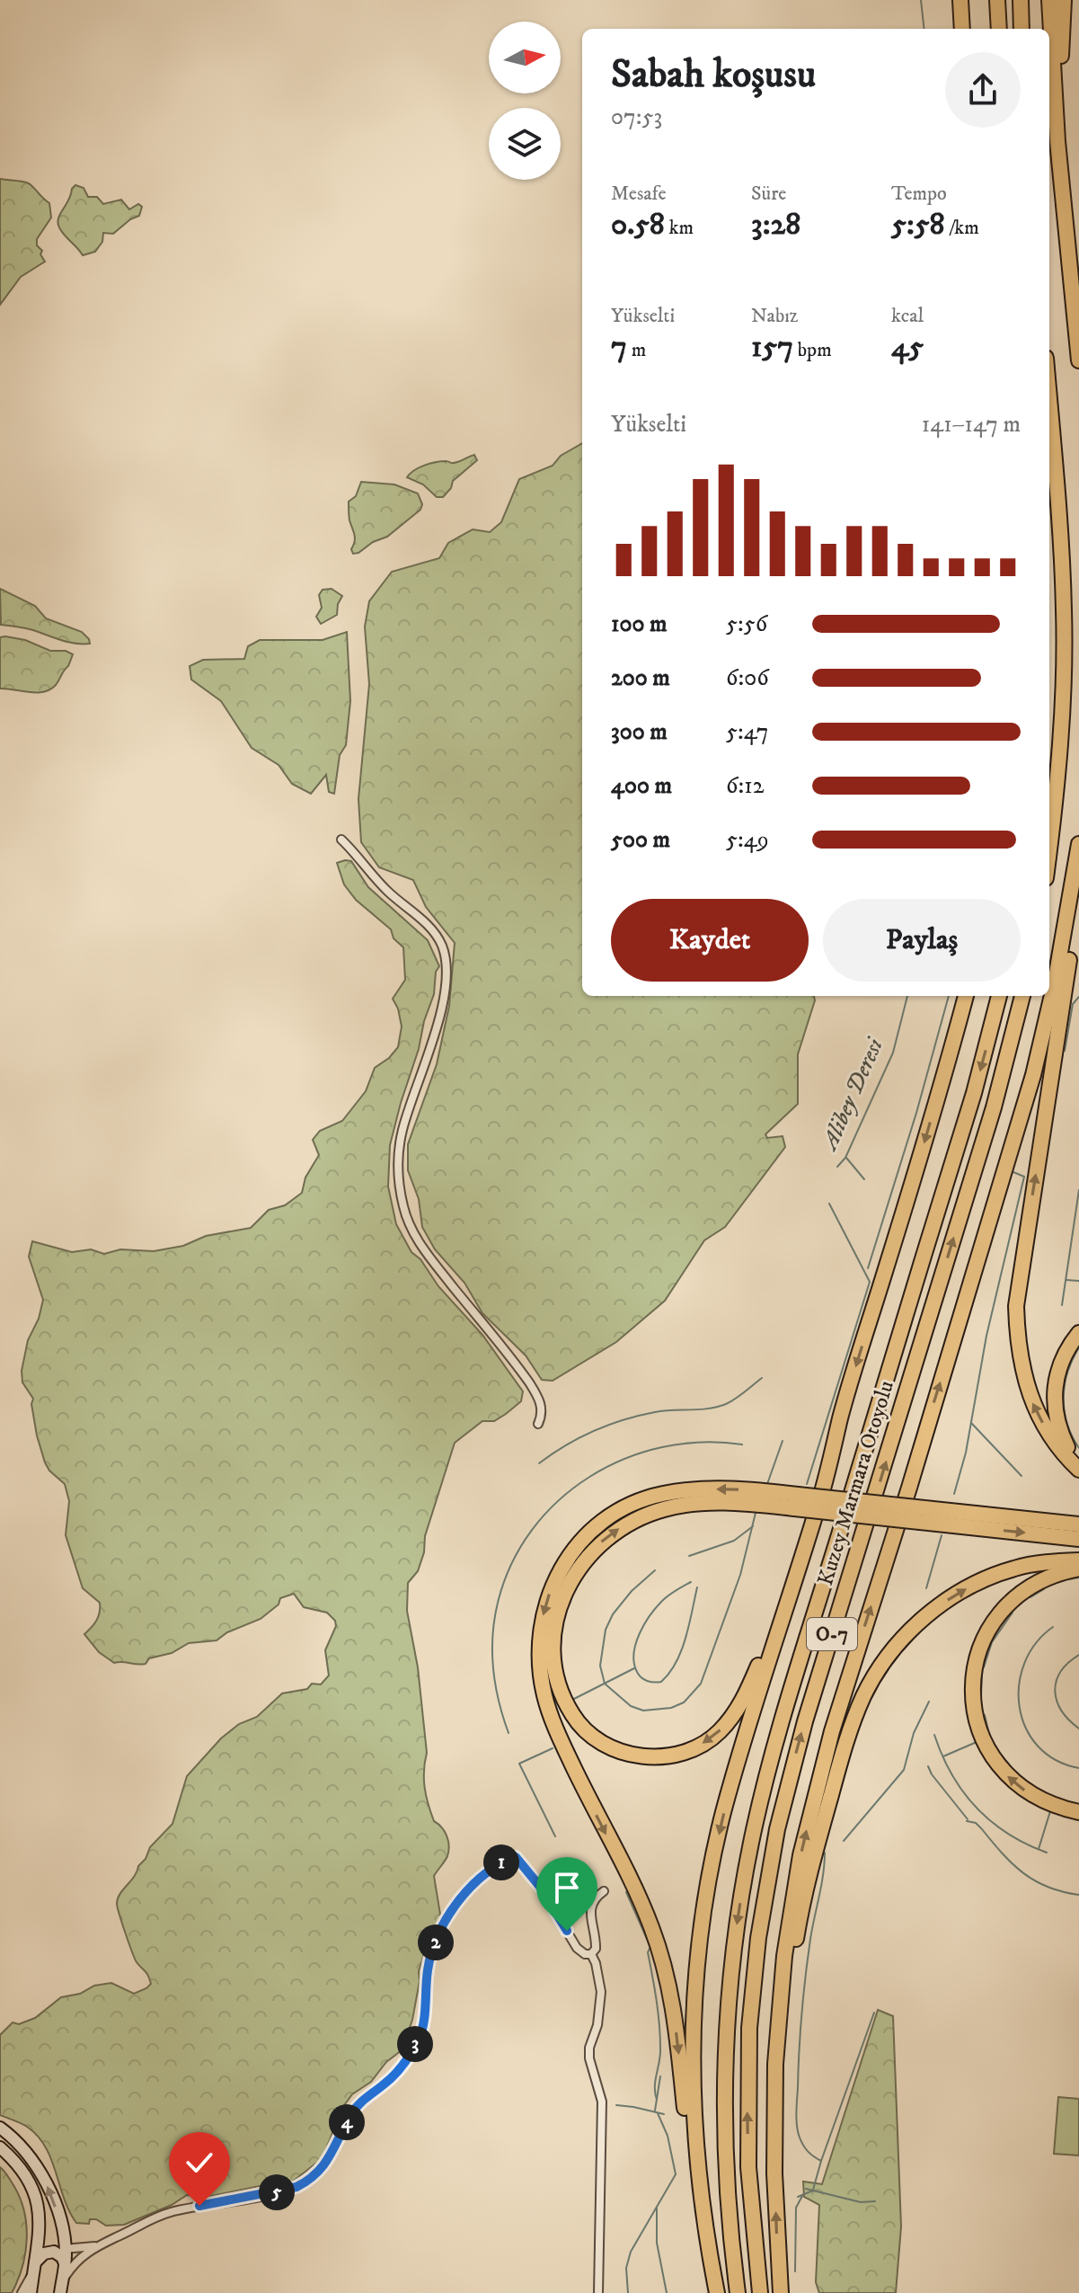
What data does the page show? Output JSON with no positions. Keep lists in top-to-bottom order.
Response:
{
  "streets": {
    "highway": ["Kuzey Marmara Otoyolu", "O-7"]
  },
  "water": ["Alibey Deresi"],
  "north": "right",
  "page": {
    "heading": ["Sabah koşusu", "07:53"],
    "stats": [
      ["Mesafe", "0.58 km"],
      ["Süre", "3:28"],
      ["Tempo", "5:58 /km"],
      ["Yükselti", "7 m"],
      ["Nabız", "157 bpm"],
      ["kcal", "45"]
    ],
    "chart": ["Yükselti", "141–147 m"],
    "list": [
      {
        "name": "100 m",
        "note": "5:56"
      },
      {
        "name": "200 m",
        "note": "6:06"
      },
      {
        "name": "300 m",
        "note": "5:47"
      },
      {
        "name": "400 m",
        "note": "6:12"
      },
      {
        "name": "500 m",
        "note": "5:49"
      }
    ],
    "buttons": ["Kaydet", "Paylaş"],
    "pins": [
      "1",
      "2",
      "3",
      "4",
      "5"
    ]
  }
}
